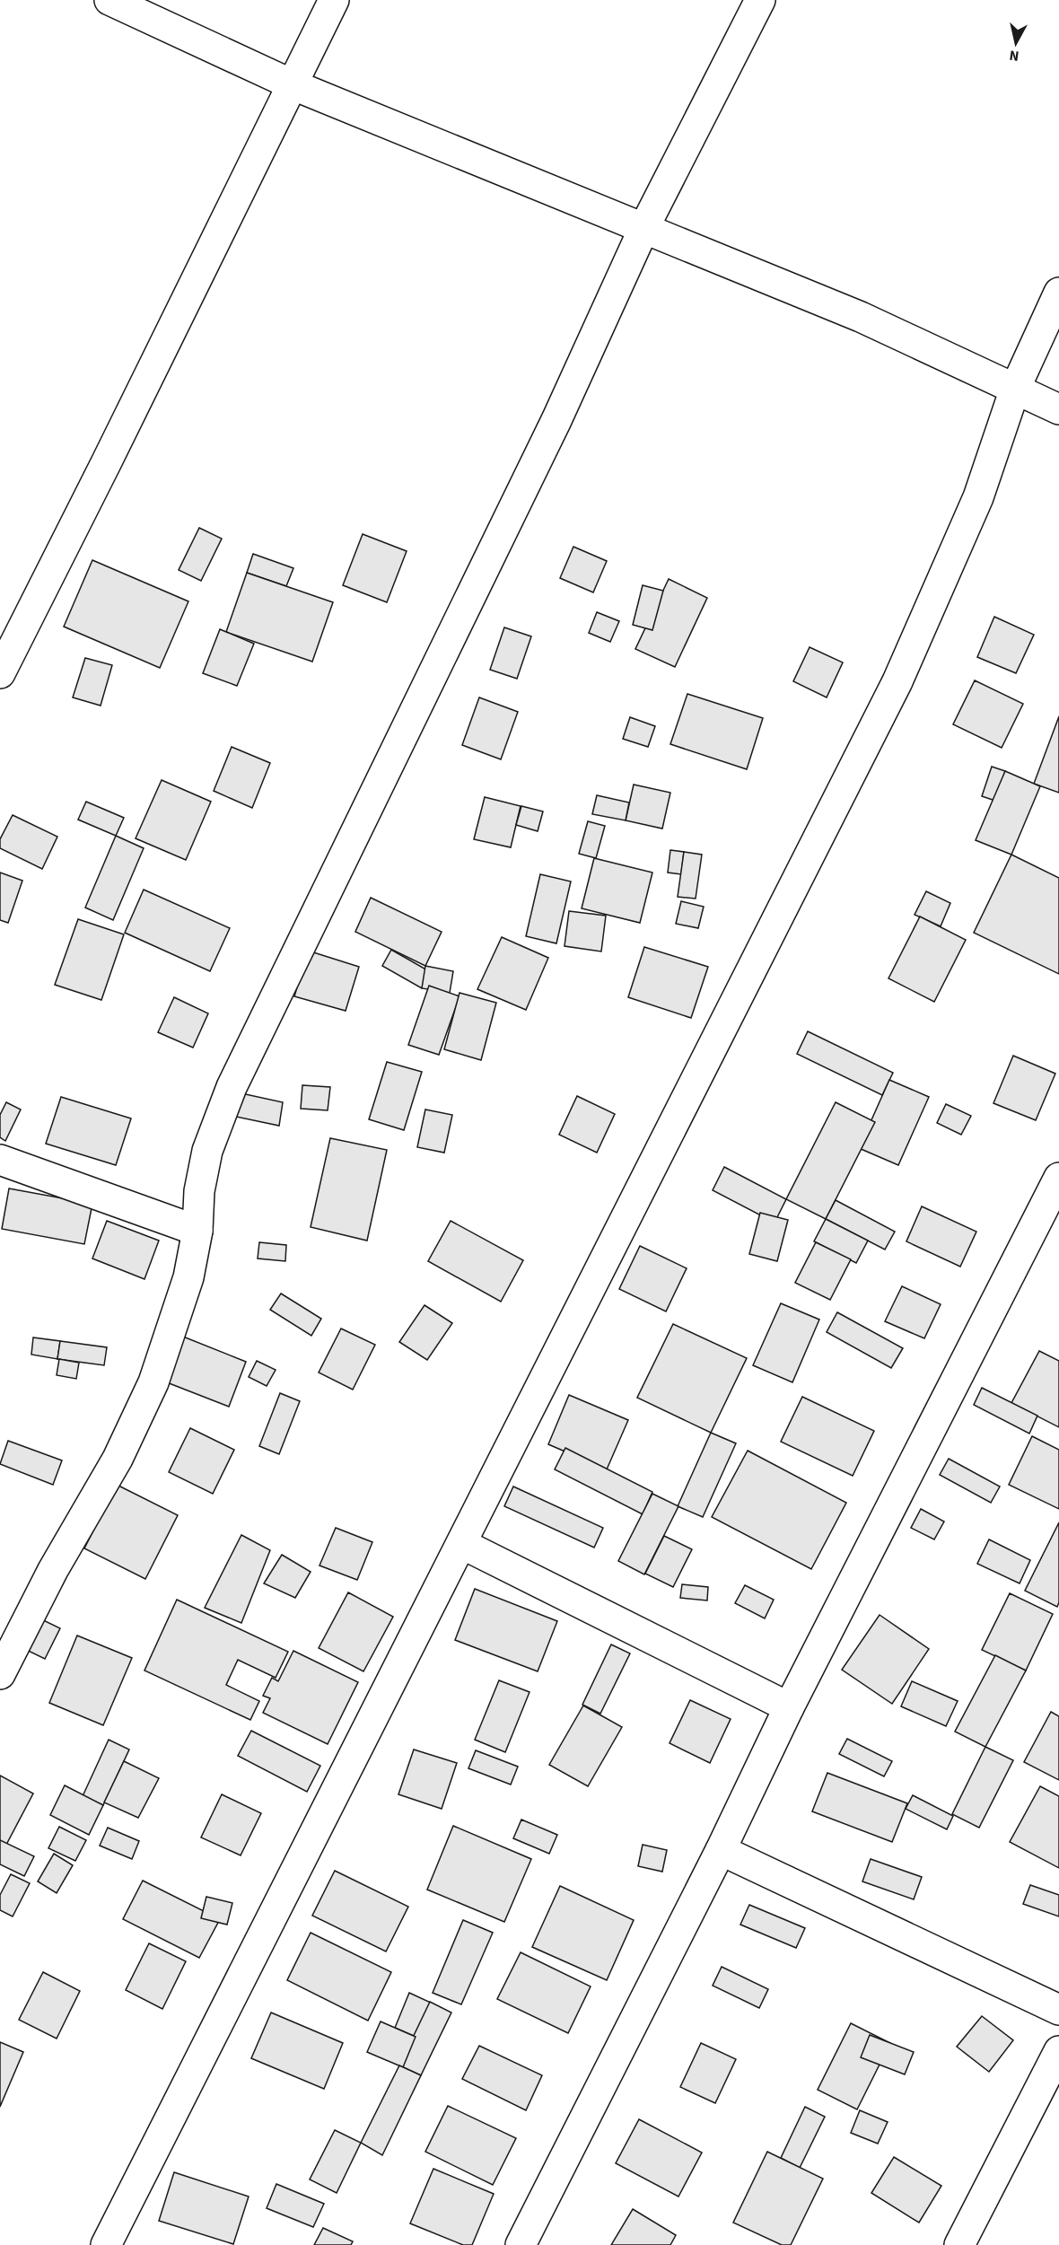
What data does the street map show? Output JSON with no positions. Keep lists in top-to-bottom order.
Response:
{
  "north": "bottom"
}
